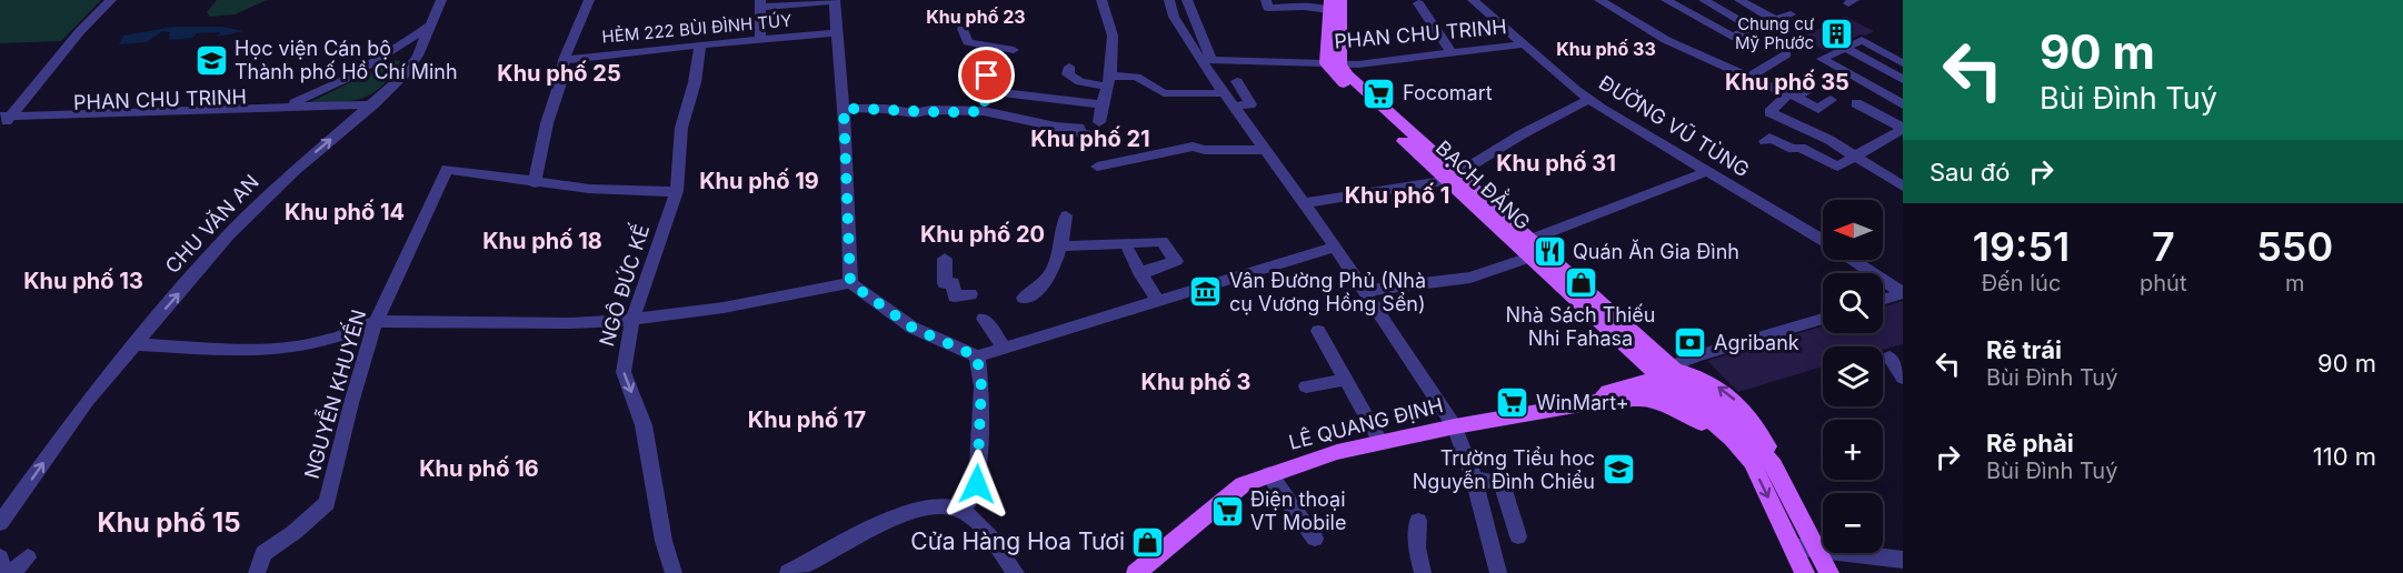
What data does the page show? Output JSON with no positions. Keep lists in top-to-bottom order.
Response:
{
  "streets": {
    "main road": ["BẠCH ĐẰNG", "LÊ QUANG ĐỊNH"],
    "street": [
      "HẺM 222 BÙI ĐÌNH TÚY",
      "PHAN CHU TRINH",
      "ĐƯỜNG VŨ TÙNG",
      "CHU VĂN AN",
      "NGÔ ĐỨC KẾ",
      "NGUYỄN KHUYẾN"
    ]
  },
  "crossings": [
    ["HẺM 222 BÙI ĐÌNH TÚY", "NGÔ ĐỨC KẾ"],
    ["PHAN CHU TRINH", "ĐƯỜNG VŨ TÙNG"],
    ["PHAN CHU TRINH", "BẠCH ĐẰNG"],
    ["PHAN CHU TRINH", "CHU VĂN AN"],
    ["BẠCH ĐẰNG", "LÊ QUANG ĐỊNH"]
  ],
  "one_way": ["CHU VĂN AN", "NGÔ ĐỨC KẾ"],
  "districts": [
    "Khu phố 23",
    "Khu phố 33",
    "Khu phố 25",
    "Khu phố 35",
    "Khu phố 21",
    "Khu phố 31",
    "Khu phố 19",
    "Khu phố 1",
    "Khu phố 14",
    "Khu phố 20",
    "Khu phố 18",
    "Khu phố 13",
    "Khu phố 3",
    "Khu phố 17",
    "Khu phố 16",
    "Khu phố 15"
  ],
  "places": {
    "building": ["Chung cư Mỹ Phước"],
    "school or university": ["Học viện Cán bộ Thành phố Hồ Chí Minh", "Trường Tiểu học Nguyễn Đình Chiểu"],
    "supermarket": ["Focomart", "WinMart+", "Điện thoại VT Mobile"],
    "restaurant": ["Quán Ăn Gia Đình"],
    "shop": ["Nhà Sách Thiếu Nhi Fahasa", "Cửa Hàng Hoa Tươi"],
    "museum": ["Vân Đường Phủ (Nhà cụ Vương Hồng Sển)"],
    "bank": ["Agribank"]
  },
  "north": "left",
  "page": {
    "turn": ["90 m", "Bùi Đình Tuý"],
    "then": "Sau đó",
    "map_buttons": ["+", "−"],
    "eta": [
      "19:51",
      "Đến lúc",
      "7",
      "phút",
      "550",
      "m"
    ],
    "list": [
      {
        "name": "Rẽ trái",
        "note": "Bùi Đình Tuý",
        "value": "90 m"
      },
      {
        "name": "Rẽ phải",
        "note": "Bùi Đình Tuý",
        "value": "110 m"
      }
    ]
  }
}
